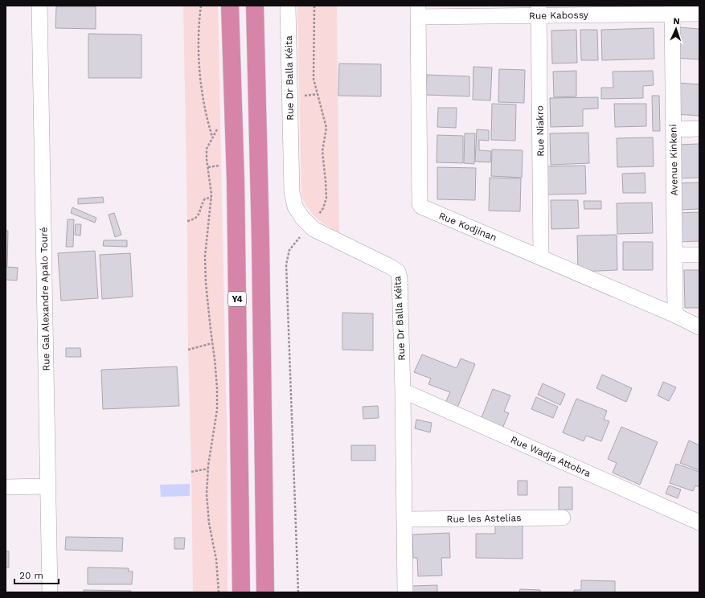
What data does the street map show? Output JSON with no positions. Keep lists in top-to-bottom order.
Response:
{
  "streets": {
    "highway": ["Y4"],
    "street": [
      "Rue Kabossy",
      "Rue Dr Balla Kéita",
      "Rue Niakro",
      "Avenue Kinkeni",
      "Rue Kodjinan",
      "Rue Gal Alexandre Apalo Touré",
      "Rue Wadja Attobra",
      "Rue les Astelias"
    ]
  },
  "crossings": [
    ["Rue Kabossy", "Rue Niakro"],
    ["Rue Kabossy", "Avenue Kinkeni"],
    ["Rue Kabossy", "Rue Kodjinan"],
    ["Rue Dr Balla Kéita", "Rue Wadja Attobra"],
    ["Rue Dr Balla Kéita", "Rue les Astelias"],
    ["Rue Niakro", "Rue Kodjinan"],
    ["Avenue Kinkeni", "Rue Kodjinan"]
  ],
  "scale_bar": "20 m",
  "north": "top"
}
